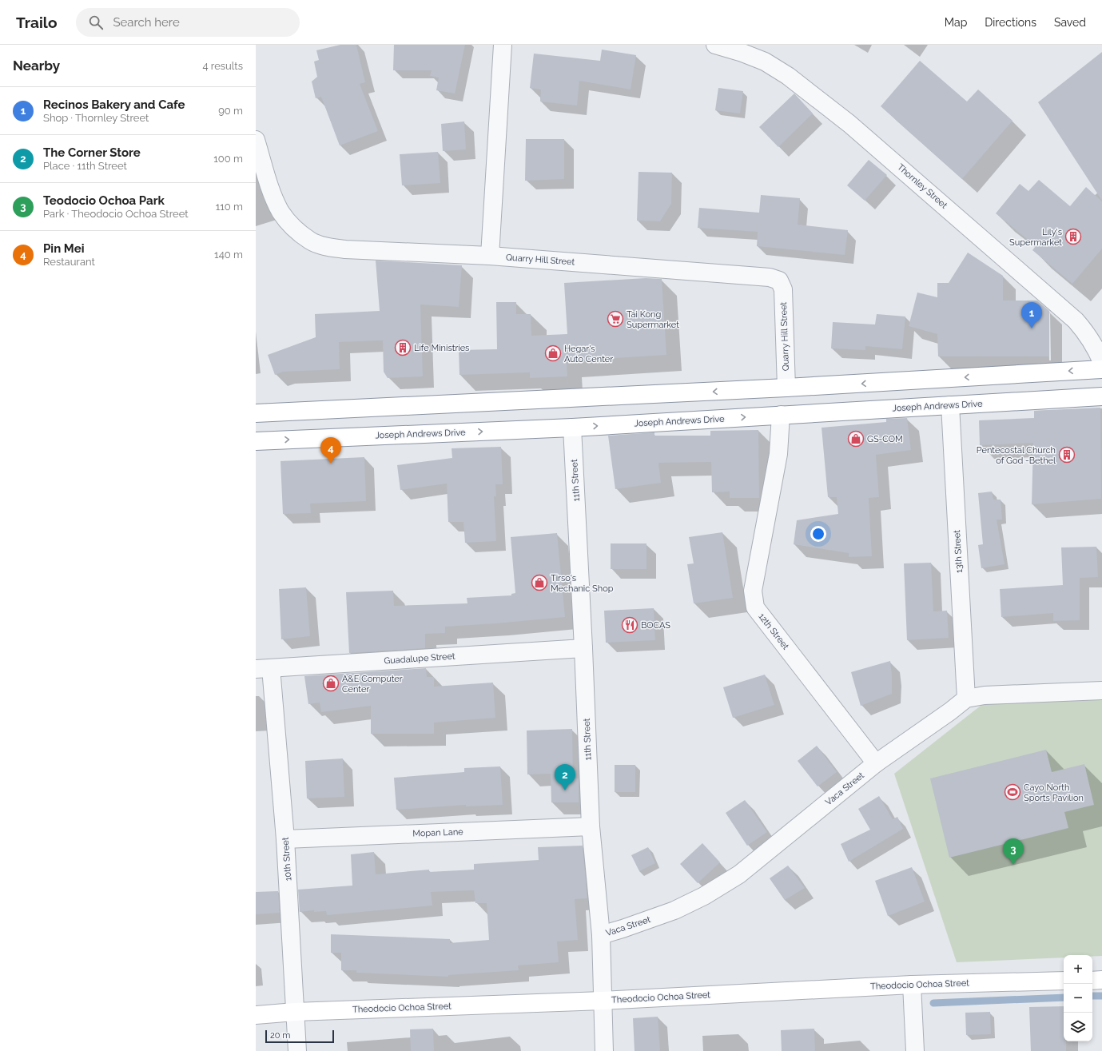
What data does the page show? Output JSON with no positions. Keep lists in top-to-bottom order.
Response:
{
  "streets": {
    "main road": ["Joseph Andrews Drive", "Theodocio Ochoa Street"],
    "street": [
      "Thornley Street",
      "Quarry Hill Street",
      "11th Street",
      "13th Street",
      "12th Street",
      "Guadalupe Street",
      "Vaca Street",
      "Mopan Lane",
      "10th Street"
    ]
  },
  "crossings": [
    ["Joseph Andrews Drive", "11th Street"],
    ["Joseph Andrews Drive", "13th Street"],
    ["Joseph Andrews Drive", "12th Street"],
    ["11th Street", "Guadalupe Street"],
    ["11th Street", "Vaca Street"],
    ["11th Street", "Mopan Lane"],
    ["11th Street", "Theodocio Ochoa Street"],
    ["13th Street", "Vaca Street"],
    ["12th Street", "Vaca Street"],
    ["Guadalupe Street", "10th Street"],
    ["Mopan Lane", "10th Street"],
    ["10th Street", "Theodocio Ochoa Street"]
  ],
  "places": {
    "building": ["Lily's Supermarket", "Life Ministries", "Pentecostal Church of God -Bethel"],
    "supermarket": ["Tai Kong Supermarket"],
    "shop": [
      "Hegar's Auto Center",
      "GS-COM",
      "Tirso's Mechanic Shop",
      "A&E Computer Center"
    ],
    "restaurant": ["BOCAS"],
    "sports": ["Cayo North Sports Pavilion"]
  },
  "scale_bar": "20 m",
  "page": {
    "header": "Trailo",
    "search": "Search here",
    "nav": ["Map", "Directions", "Saved"],
    "heading": ["Nearby", "4 results"],
    "list": [
      {
        "mark": "1",
        "name": "Recinos Bakery and Cafe",
        "note": "Shop · Thornley Street",
        "value": "90 m"
      },
      {
        "mark": "2",
        "name": "The Corner Store",
        "note": "Place · 11th Street",
        "value": "100 m"
      },
      {
        "mark": "3",
        "name": "Teodocio Ochoa Park",
        "note": "Park · Theodocio Ochoa Street",
        "value": "110 m"
      },
      {
        "mark": "4",
        "name": "Pin Mei",
        "note": "Restaurant",
        "value": "140 m"
      }
    ],
    "pins": [
      "1",
      "4",
      "2",
      "3"
    ],
    "map_buttons": ["+", "−"],
    "scale": "20 m"
  }
}
